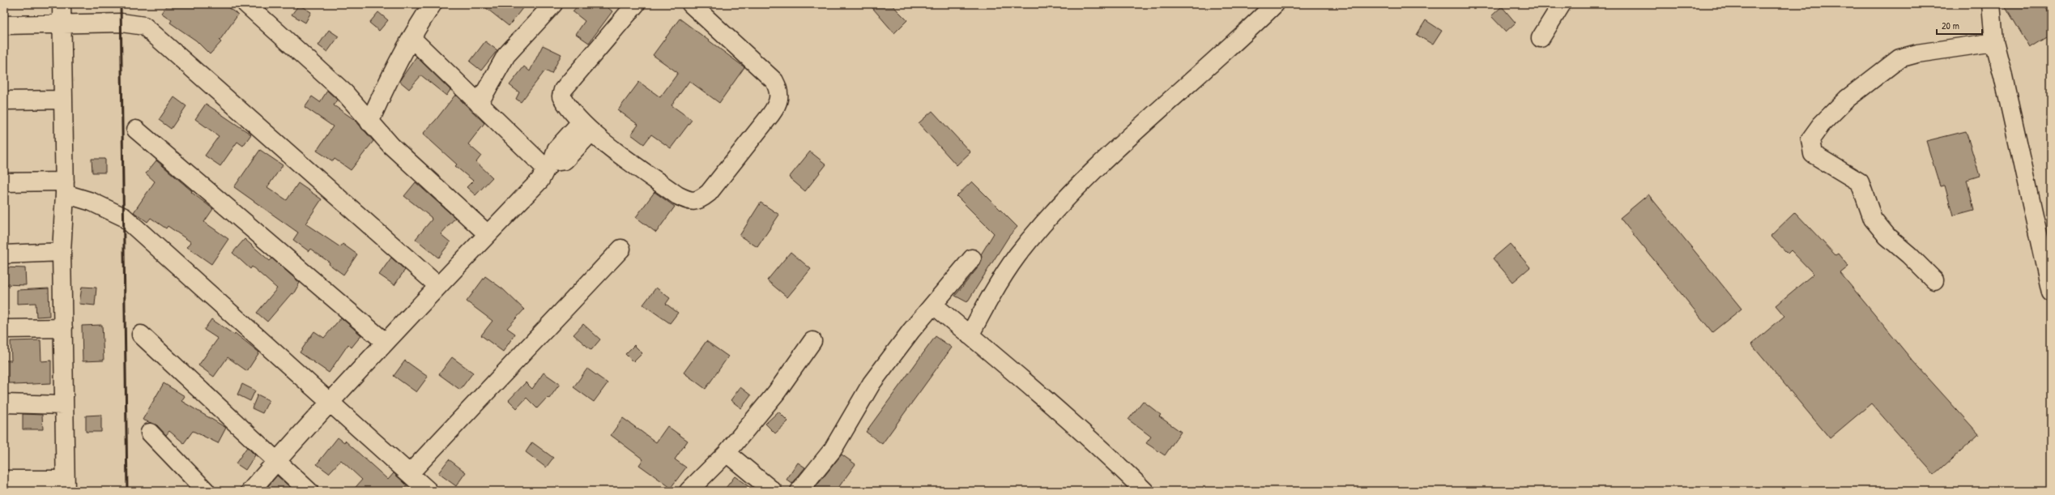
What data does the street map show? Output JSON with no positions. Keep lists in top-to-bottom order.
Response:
{
  "scale_bar": "20 m"
}
